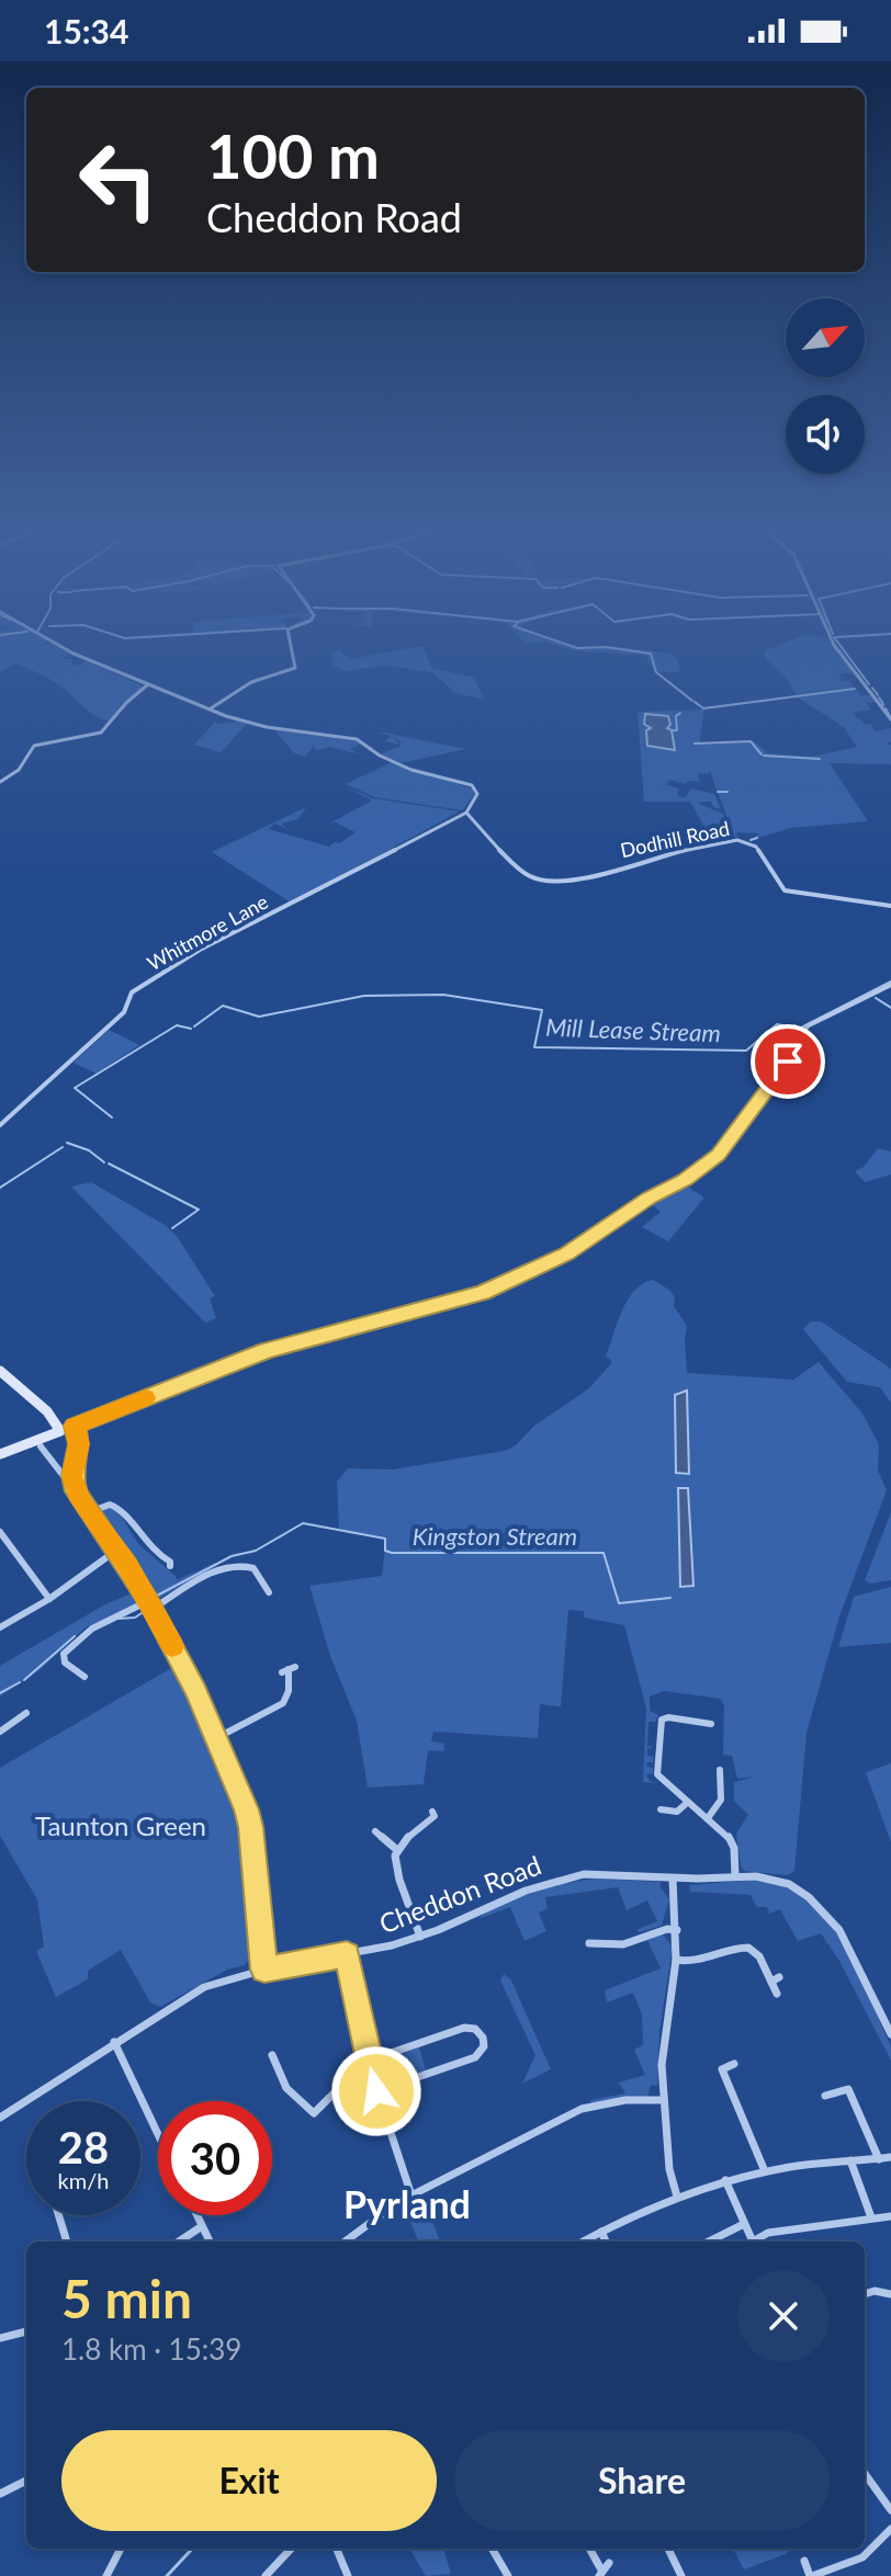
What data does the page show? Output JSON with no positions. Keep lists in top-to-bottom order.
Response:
{
  "streets": {
    "street": ["Dodhill Road", "Whitmore Lane", "Cheddon Road"]
  },
  "crossings": [
    ["Dodhill Road", "Whitmore Lane"]
  ],
  "districts": ["Pyrland"],
  "water": ["Mill Lease Stream", "Kingston Stream"],
  "parks": ["Taunton Green"],
  "north": "top right",
  "page": {
    "status": "15:34",
    "turn": ["100 m", "Cheddon Road"],
    "speed": "28 km/h",
    "limit": "30",
    "heading": ["5 min", "1.8 km · 15:39"],
    "buttons": ["Exit", "Share"]
  }
}
